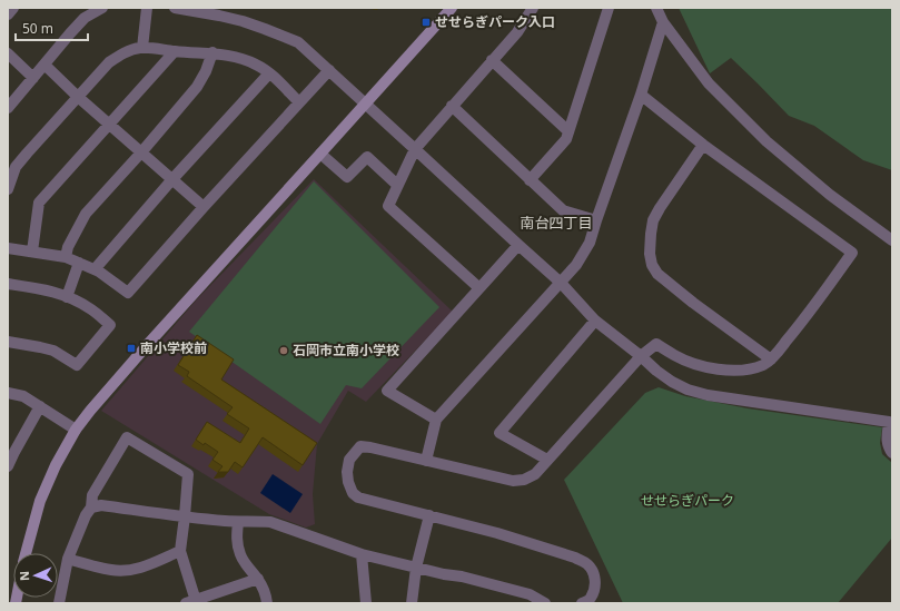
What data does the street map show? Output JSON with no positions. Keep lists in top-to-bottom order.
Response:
{
  "districts": ["南台四丁目"],
  "parks": ["せせらぎパーク"],
  "places": {
    "transit": ["せせらぎパーク入口", "南小学校前"],
    "other": ["石岡市立南小学校"]
  },
  "scale_bar": "50 m",
  "north": "left"
}
